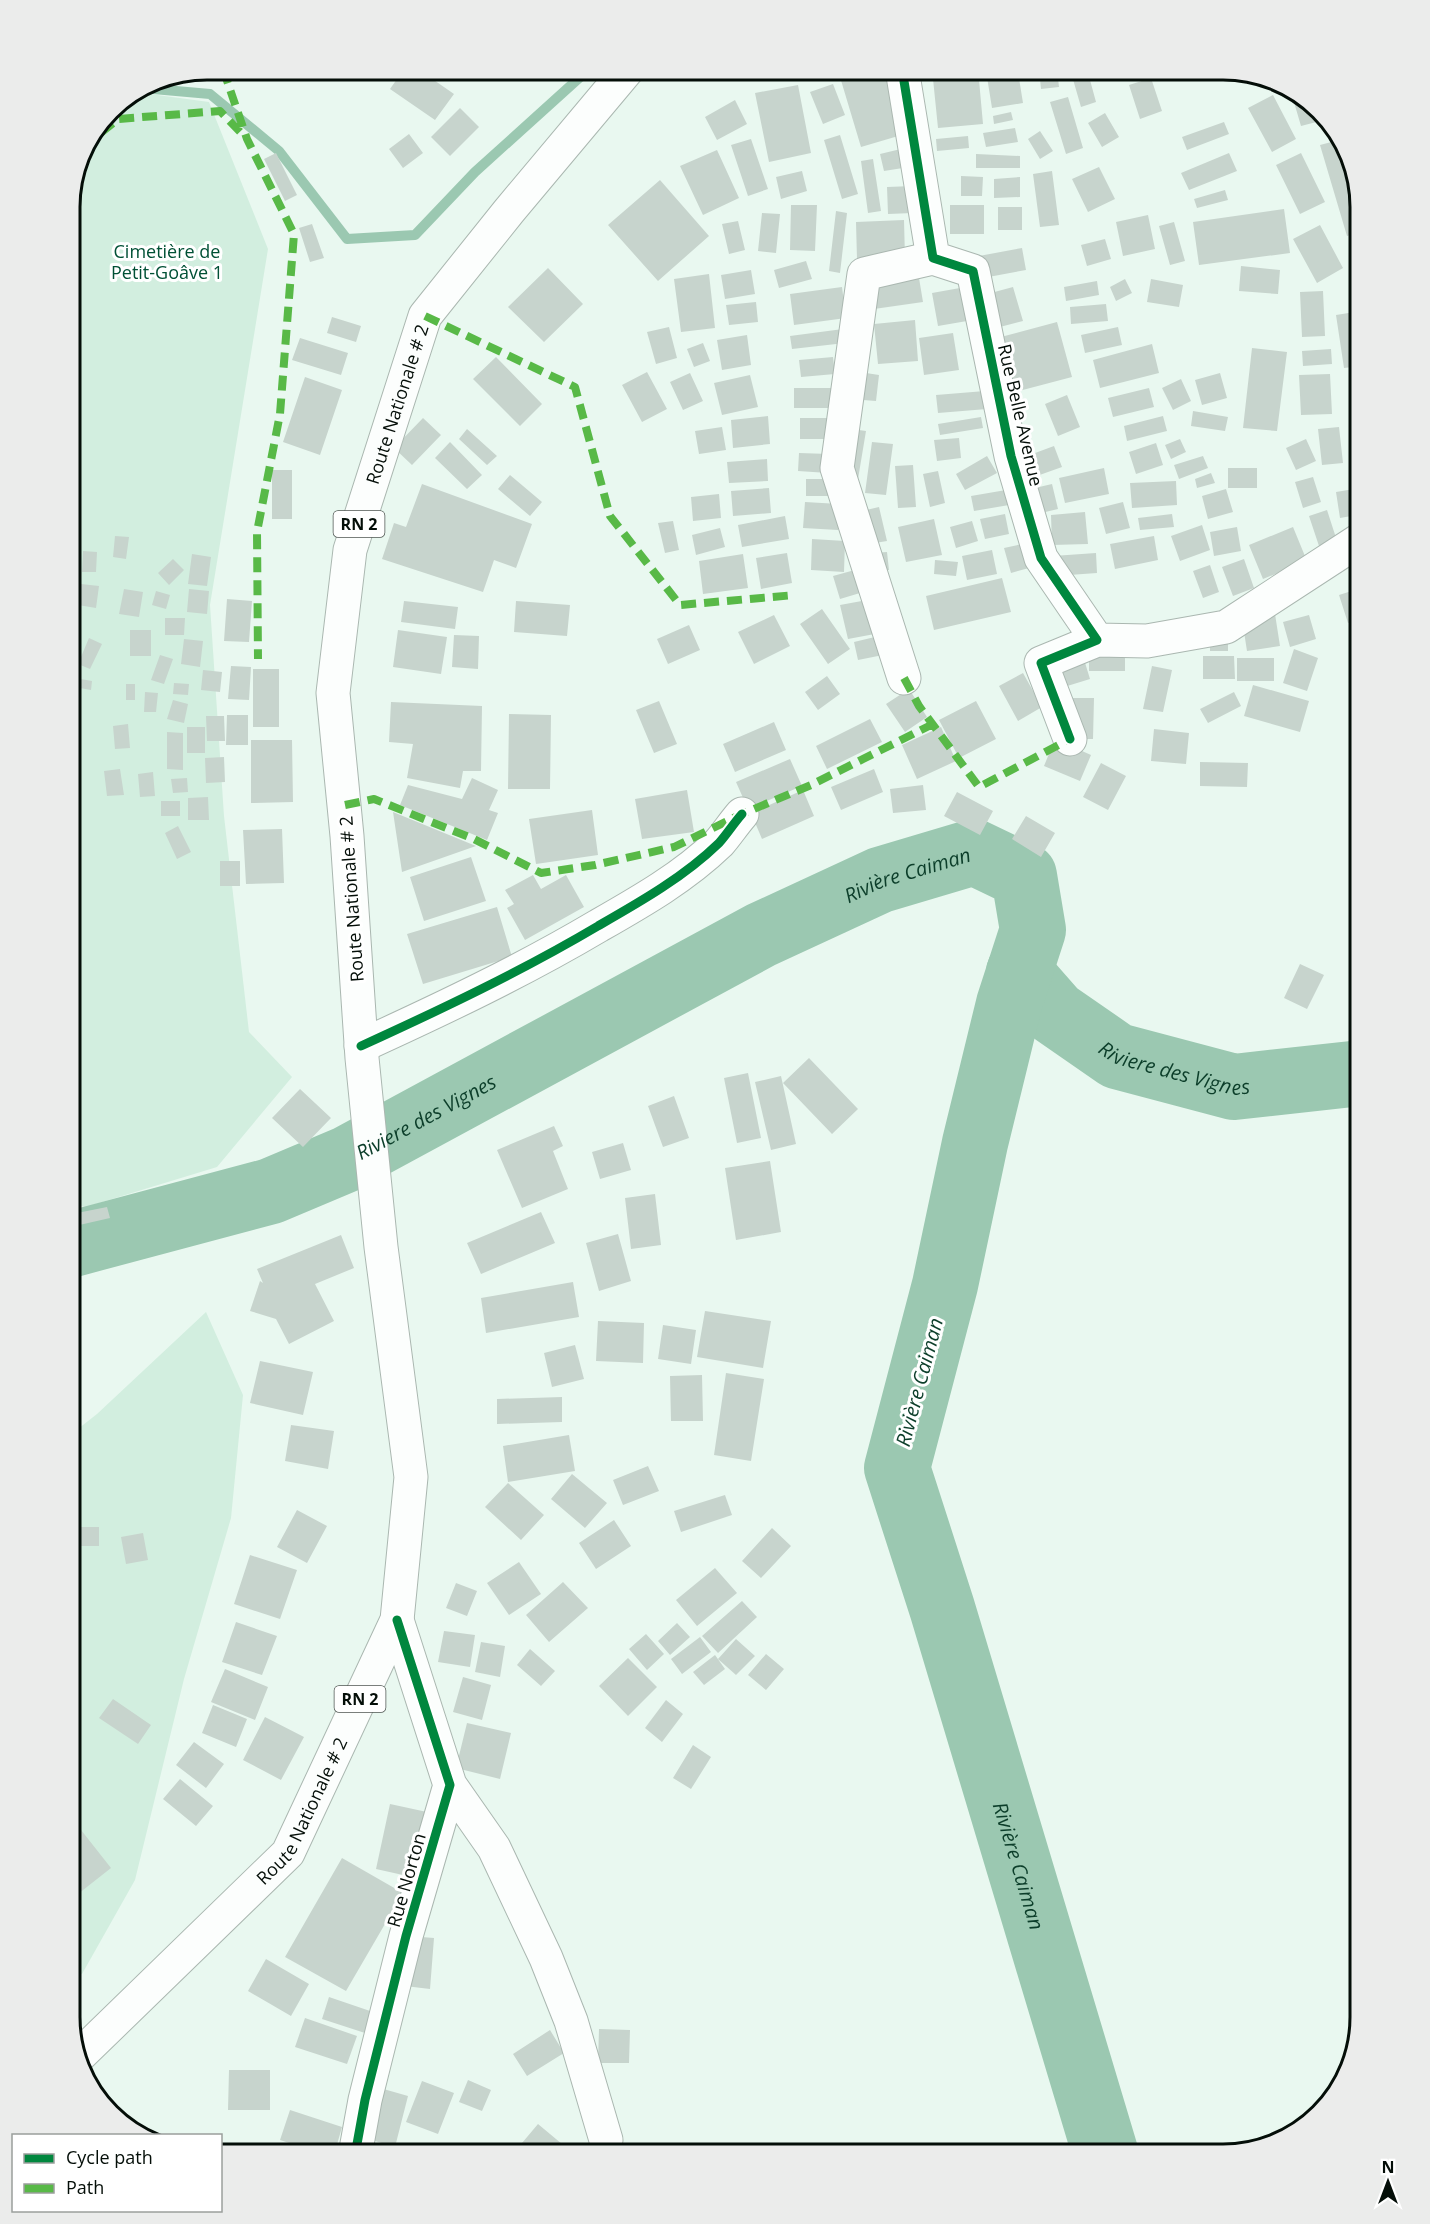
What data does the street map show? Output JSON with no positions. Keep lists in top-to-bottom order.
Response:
{
  "streets": {
    "street": [
      "Route Nationale # 2",
      "Rue Belle Avenue",
      "RN 2",
      "Rue Norton"
    ]
  },
  "water": ["Rivière Caiman", "Riviere des Vignes"],
  "parks": ["Cimetière de Petit-Goâve 1"],
  "legend": ["Cycle path", "Path"],
  "north": "top"
}
